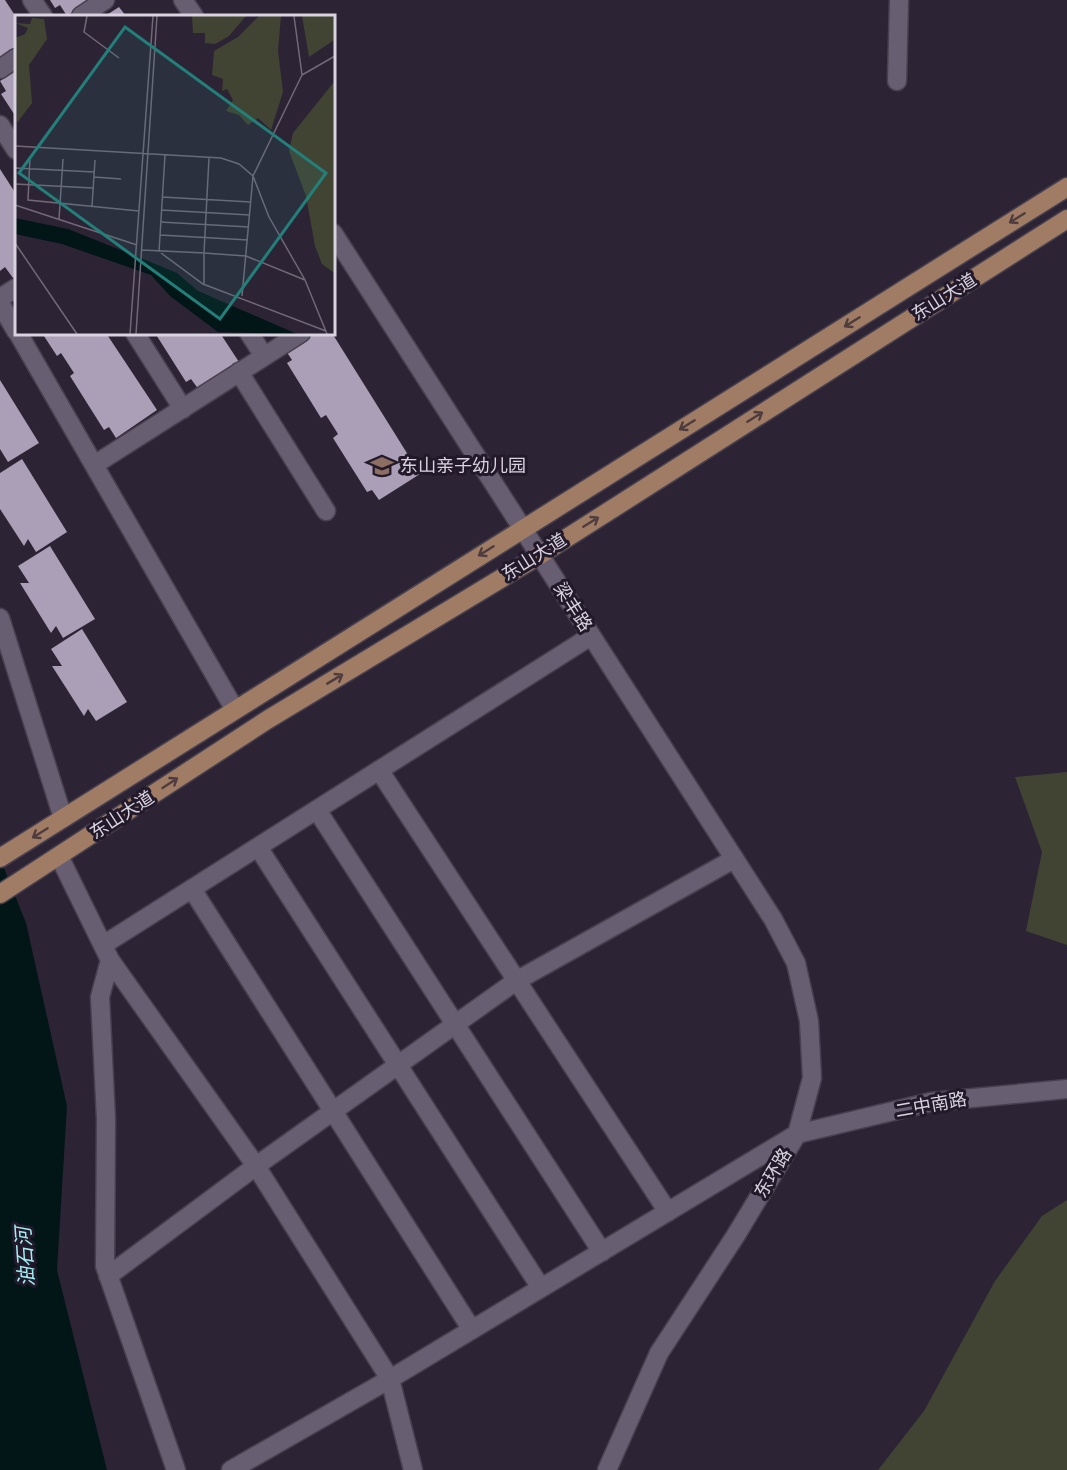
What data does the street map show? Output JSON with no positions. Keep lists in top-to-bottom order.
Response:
{
  "streets": {
    "main road": ["东山大道"],
    "street": ["梁丰路", "二中南路", "东环路"]
  },
  "crossings": [
    ["东山大道", "梁丰路"],
    ["梁丰路", "东环路"],
    ["二中南路", "东环路"]
  ],
  "water": ["油石河"],
  "places": {
    "school or university": ["东山亲子幼儿园"]
  }
}
